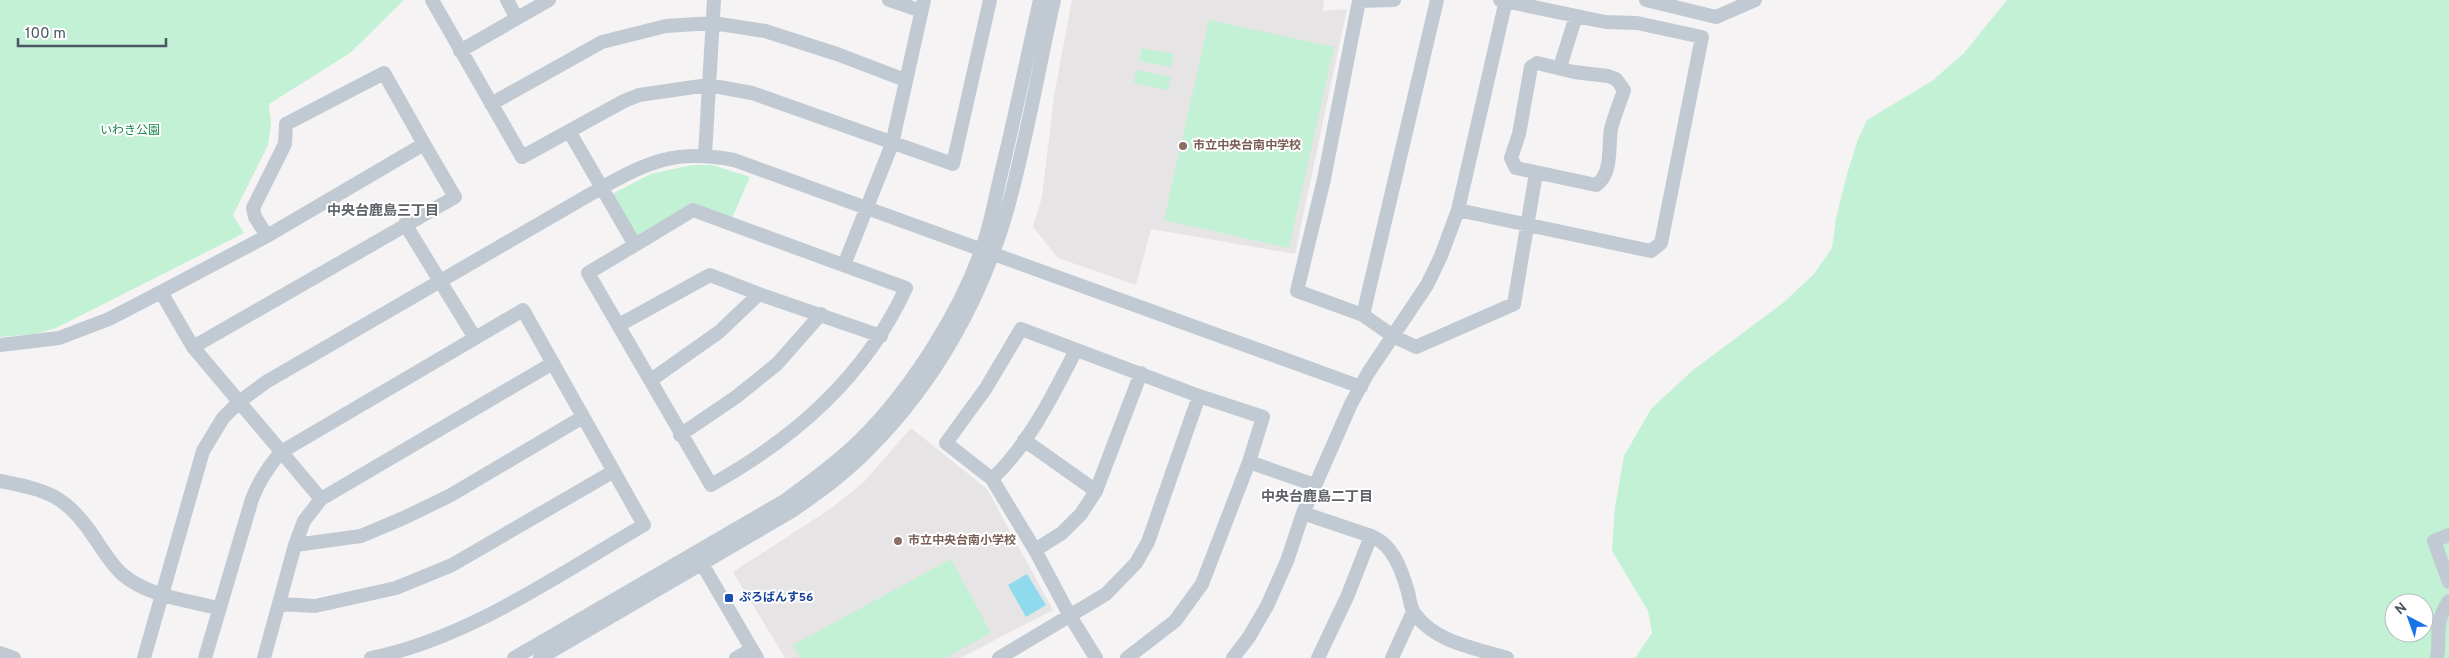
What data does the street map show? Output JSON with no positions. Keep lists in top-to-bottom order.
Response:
{
  "districts": ["中央台鹿島三丁目", "中央台鹿島二丁目"],
  "parks": ["いわき公園"],
  "places": {
    "other": ["市立中央台南中学校", "市立中央台南小学校"],
    "transit": ["ぷろばんす56"]
  },
  "scale_bar": "100 m",
  "north": "top left"
}
